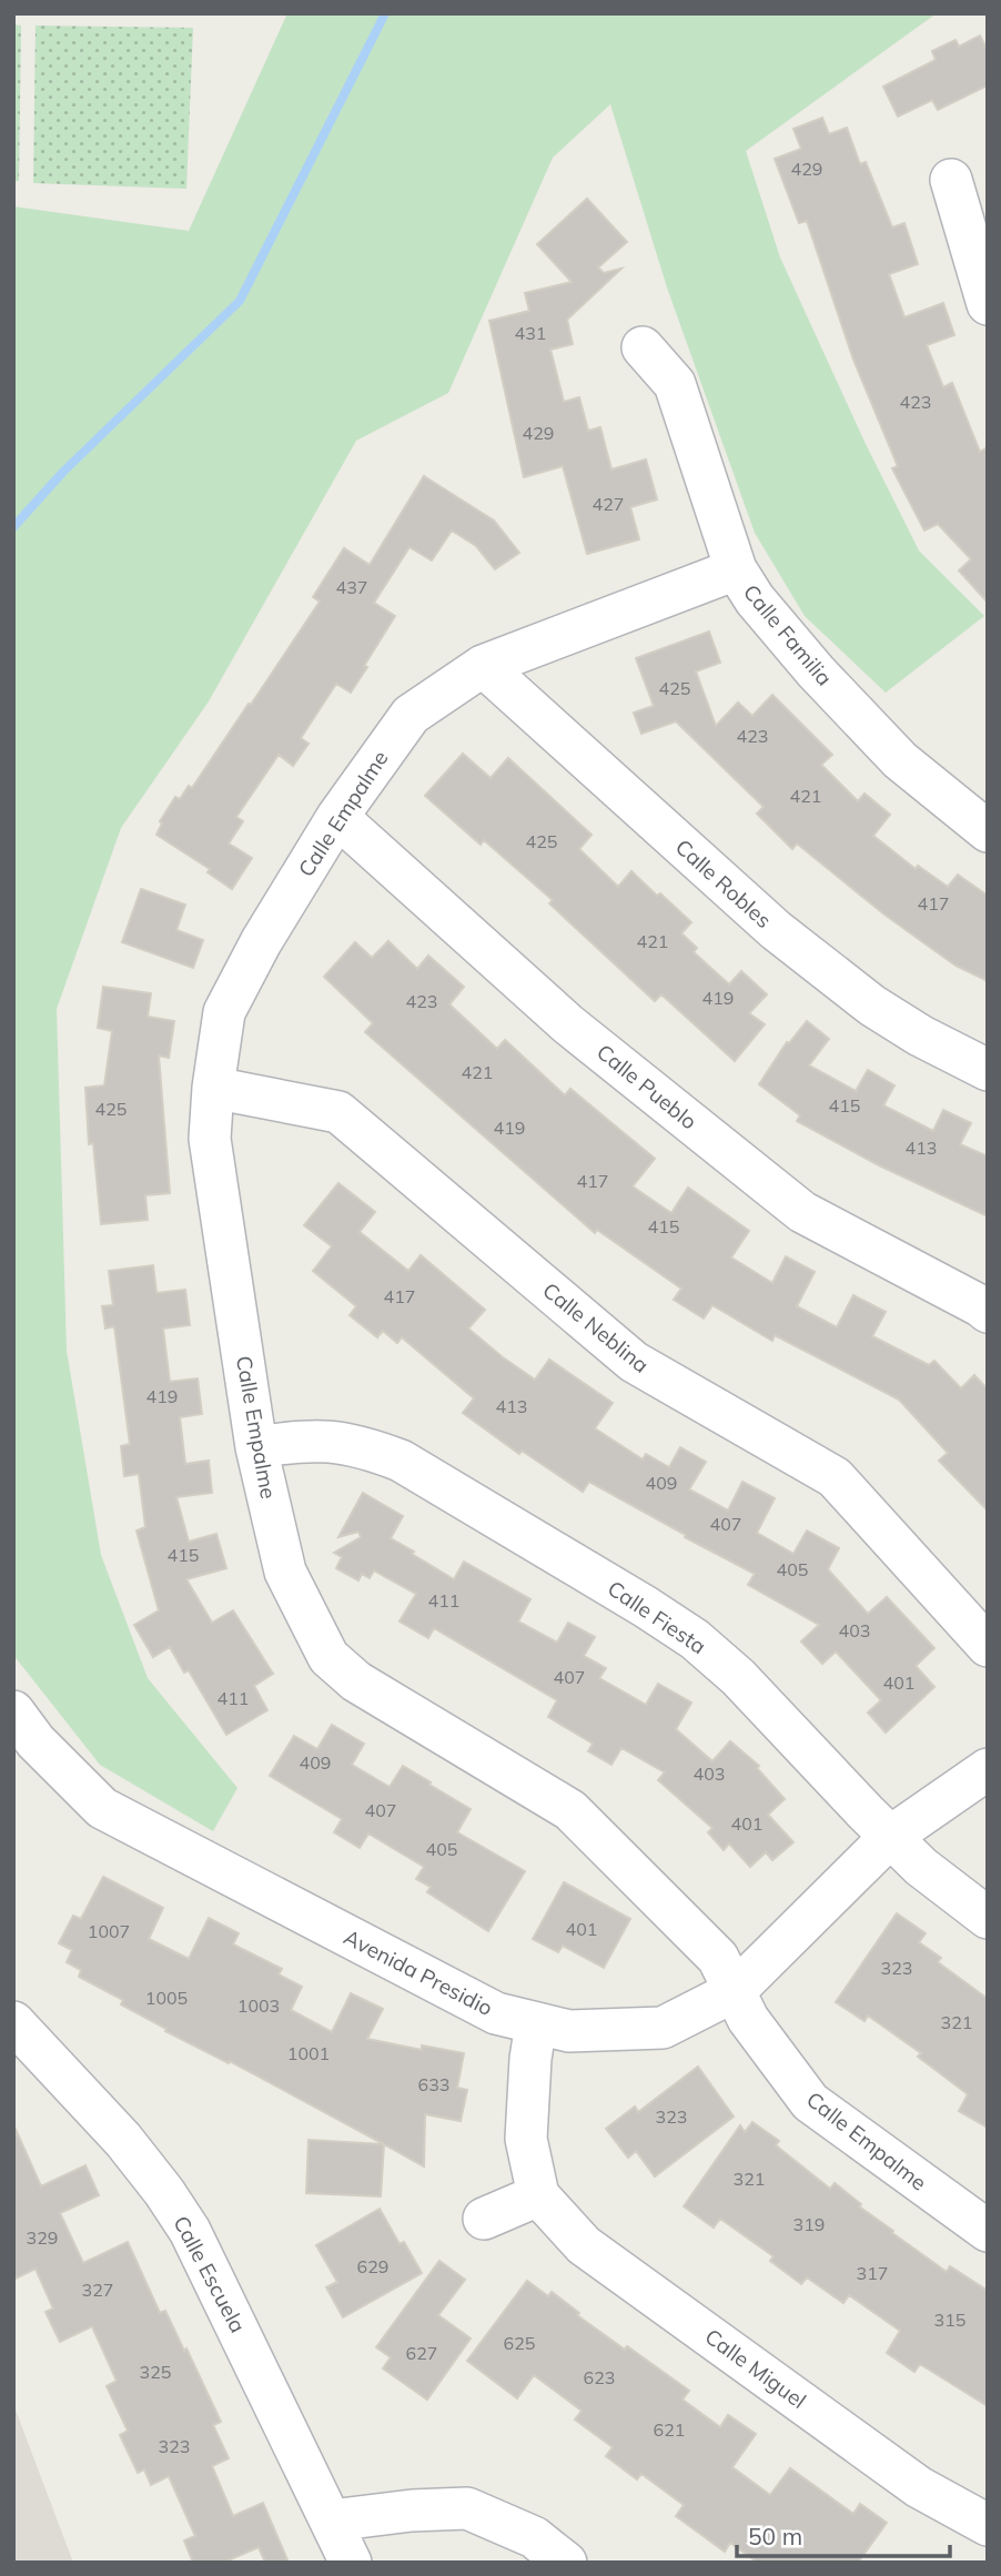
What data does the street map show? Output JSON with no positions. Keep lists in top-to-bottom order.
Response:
{
  "streets": {
    "street": [
      "Calle Familia",
      "Calle Empalme",
      "Calle Robles",
      "Calle Pueblo",
      "Calle Neblina",
      "Calle Fiesta",
      "Avenida Presidio",
      "Calle Escuela",
      "Calle Miguel"
    ]
  },
  "crossings": [
    ["Calle Familia", "Calle Empalme"],
    ["Calle Empalme", "Calle Robles"],
    ["Calle Empalme", "Calle Pueblo"],
    ["Calle Empalme", "Calle Neblina"],
    ["Calle Empalme", "Calle Fiesta"],
    ["Calle Empalme", "Avenida Presidio"],
    ["Calle Fiesta", "Avenida Presidio"]
  ],
  "house_numbers": [
    "429",
    "431",
    "423",
    "429",
    "427",
    "437",
    "425",
    "423",
    "421",
    "425",
    "417",
    "421",
    "419",
    "423",
    "421",
    "415",
    "425",
    "419",
    "413",
    "417",
    "415",
    "417",
    "419",
    "413",
    "409",
    "407",
    "415",
    "405",
    "411",
    "403",
    "407",
    "401",
    "411",
    "409",
    "403",
    "407",
    "401",
    "405",
    "401",
    "1007",
    "323",
    "1005",
    "1003",
    "321",
    "1001",
    "633",
    "323",
    "321",
    "319",
    "329",
    "629",
    "317",
    "327",
    "315",
    "625",
    "627",
    "325",
    "623",
    "621",
    "323"
  ],
  "scale_bar": "50 m"
}
